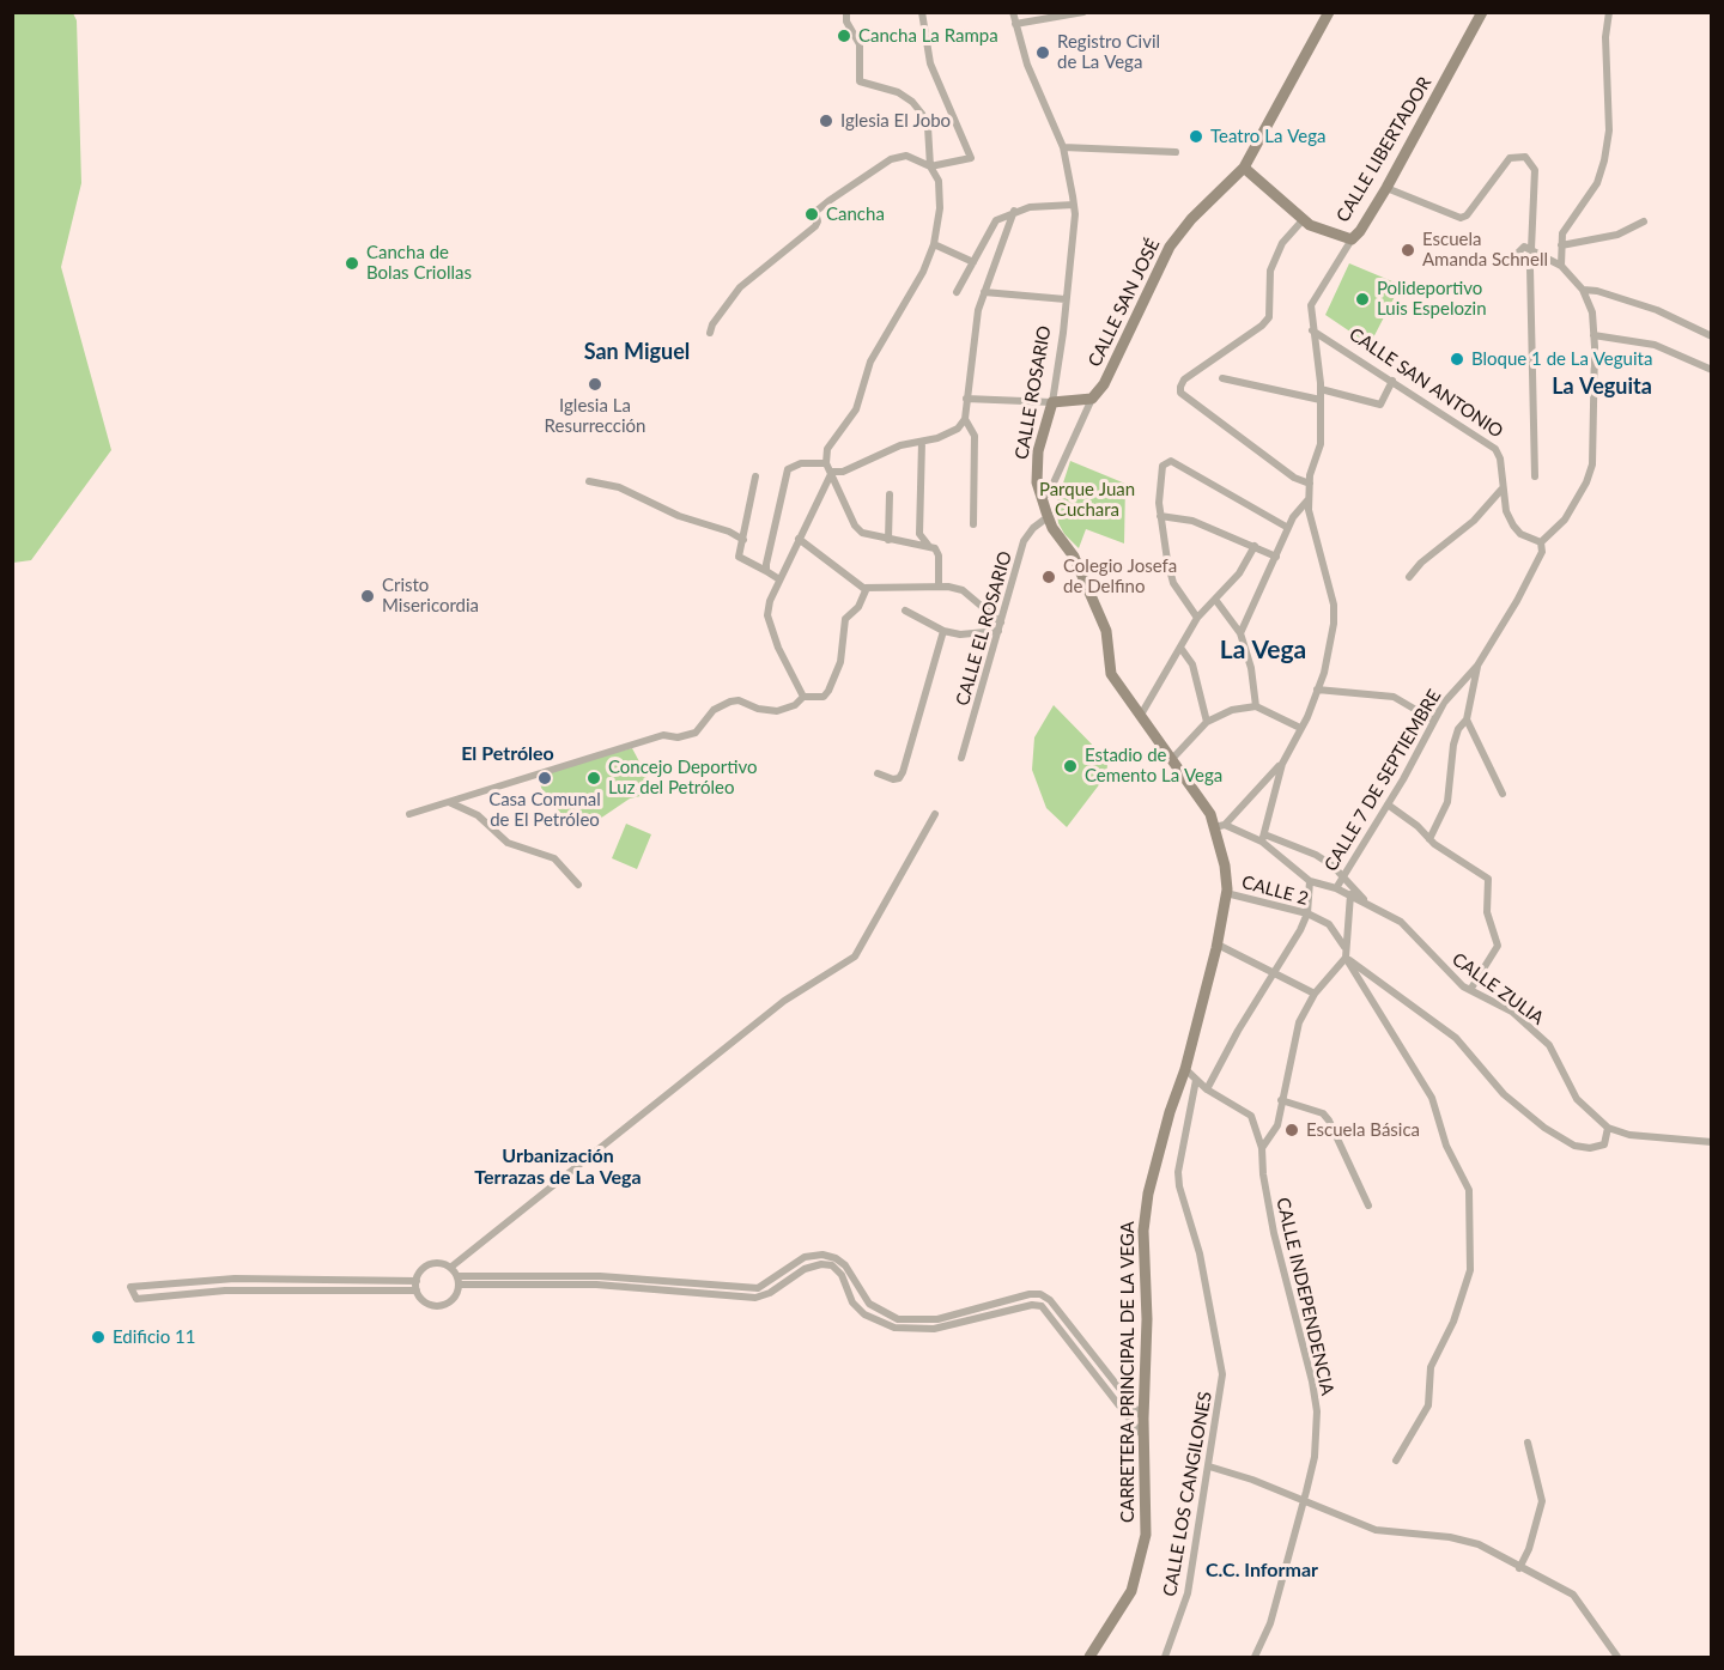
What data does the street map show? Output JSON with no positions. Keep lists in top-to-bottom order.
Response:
{
  "streets": {
    "street": [
      "CALLE LIBERTADOR",
      "CALLE SAN JOSÉ",
      "CALLE SAN ANTONIO",
      "CALLE ROSARIO",
      "CALLE EL ROSARIO",
      "CALLE 7 DE SEPTIEMBRE",
      "CALLE 2",
      "CALLE ZULIA",
      "CALLE INDEPENDENCIA",
      "CARRETERA PRINCIPAL DE LA VEGA",
      "CALLE LOS CANGILONES"
    ]
  },
  "crossings": [
    ["CALLE LIBERTADOR", "CALLE SAN ANTONIO"],
    ["CALLE LIBERTADOR", "CALLE ZULIA"],
    ["CALLE SAN ANTONIO", "CALLE 7 DE SEPTIEMBRE"],
    ["CALLE ROSARIO", "CALLE EL ROSARIO"],
    ["CALLE ROSARIO", "CARRETERA PRINCIPAL DE LA VEGA"],
    ["CALLE 7 DE SEPTIEMBRE", "CALLE ZULIA"],
    ["CALLE 2", "CARRETERA PRINCIPAL DE LA VEGA"],
    ["CALLE INDEPENDENCIA", "CARRETERA PRINCIPAL DE LA VEGA"],
    ["CALLE INDEPENDENCIA", "CALLE LOS CANGILONES"]
  ],
  "districts": [
    "San Miguel",
    "La Veguita",
    "La Vega",
    "El Petróleo",
    "Urbanización Terrazas de La Vega",
    "C.C. Informar"
  ],
  "parks": ["Parque Juan Cuchara"],
  "places": [
    "Cancha La Rampa",
    "Registro Civil de La Vega",
    "Iglesia El Jobo",
    "Teatro La Vega",
    "Cancha",
    "Escuela Amanda Schnell",
    "Cancha de Bolas Criollas",
    "Polideportivo Luis Espelozin",
    "Bloque 1 de La Veguita",
    "Iglesia La Resurrección",
    "Colegio Josefa de Delfino",
    "Cristo Misericordia",
    "Estadio de Cemento La Vega",
    "Casa Comunal de El Petróleo",
    "Concejo Deportivo Luz del Petróleo",
    "Escuela Básica",
    "Edificio 11"
  ]
}
